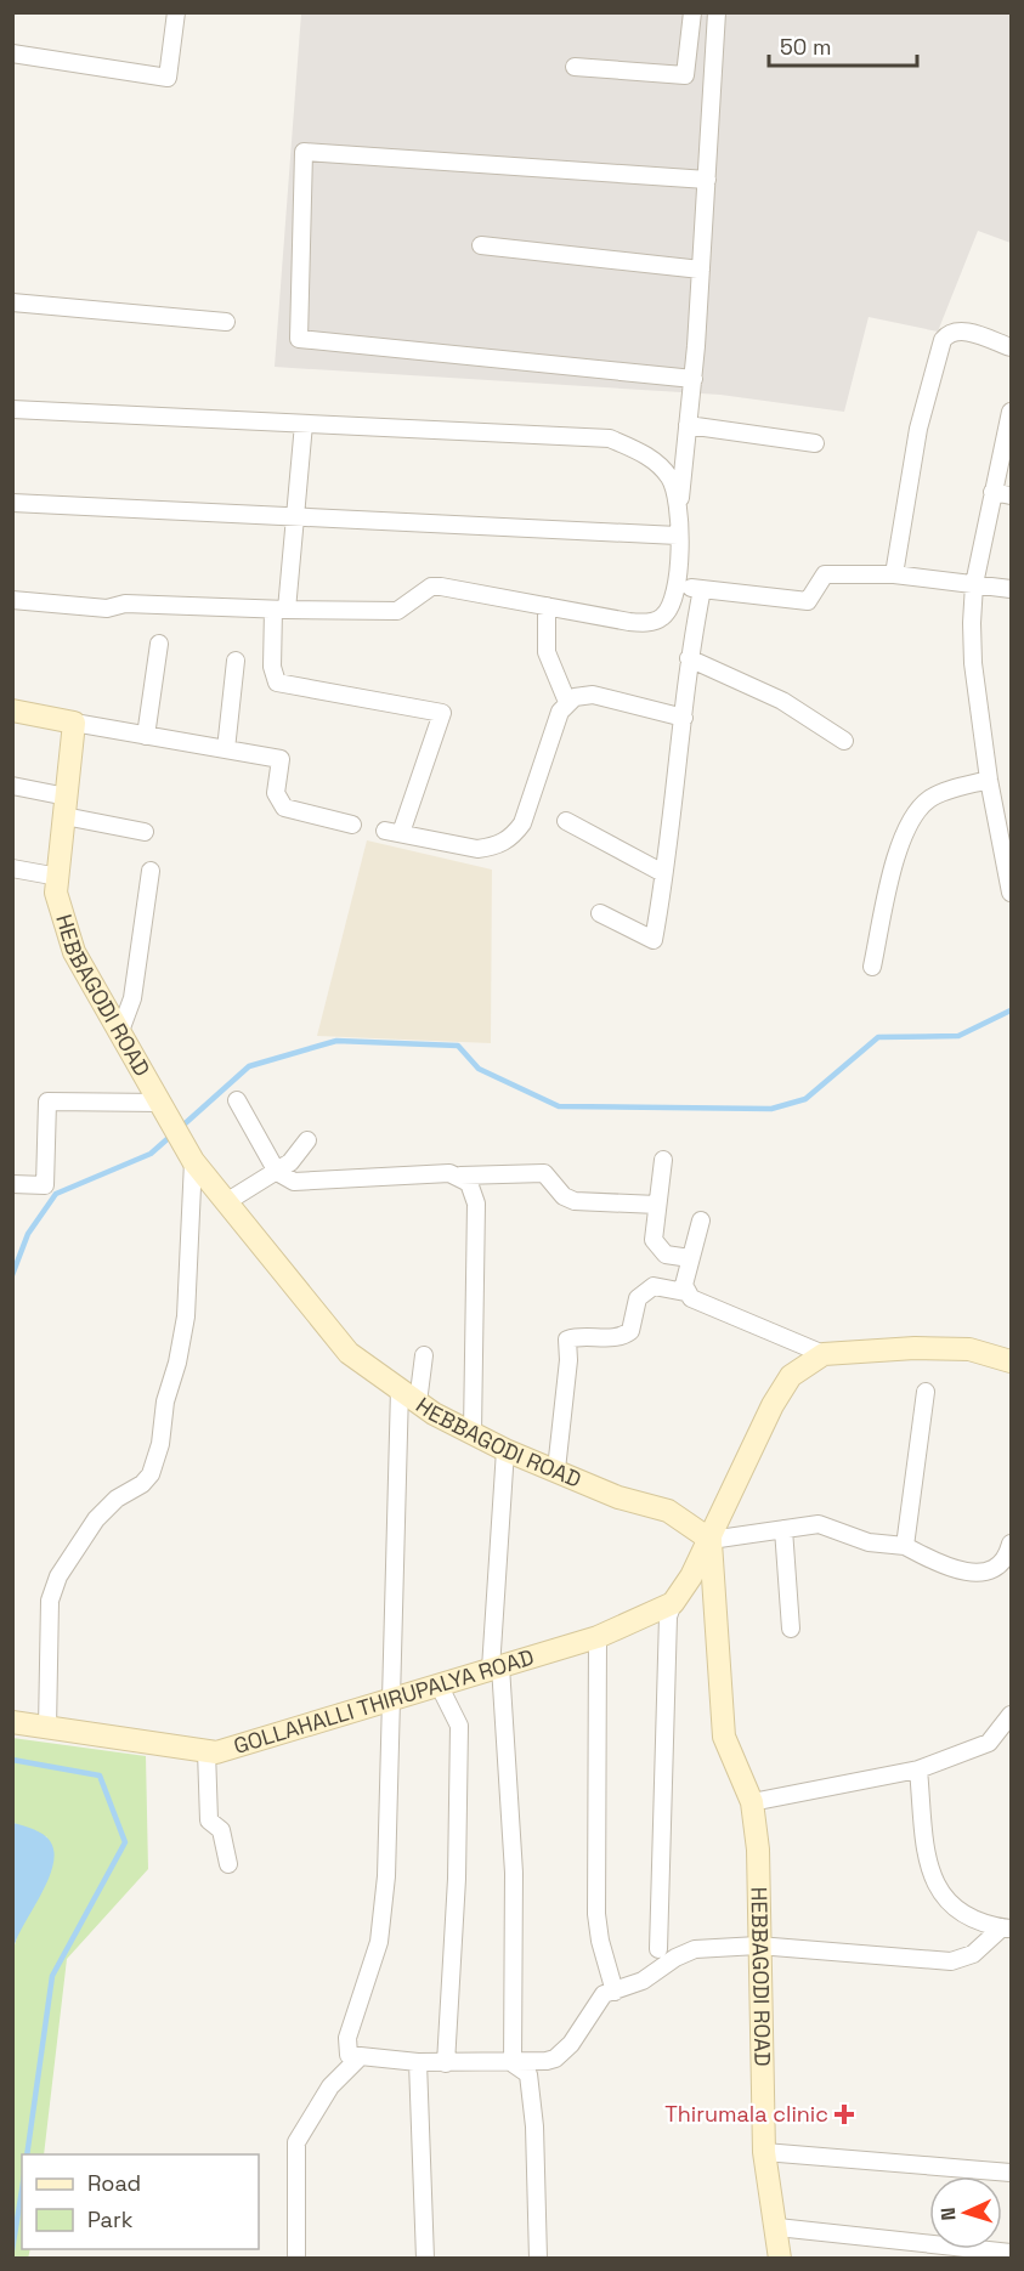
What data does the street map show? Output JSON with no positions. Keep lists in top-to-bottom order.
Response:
{
  "streets": {
    "street": ["HEBBAGODI ROAD", "GOLLAHALLI THIRUPALYA ROAD"]
  },
  "places": {
    "health": ["Thirumala clinic"]
  },
  "legend": ["Road", "Park"],
  "scale_bar": "50 m",
  "north": "left"
}
